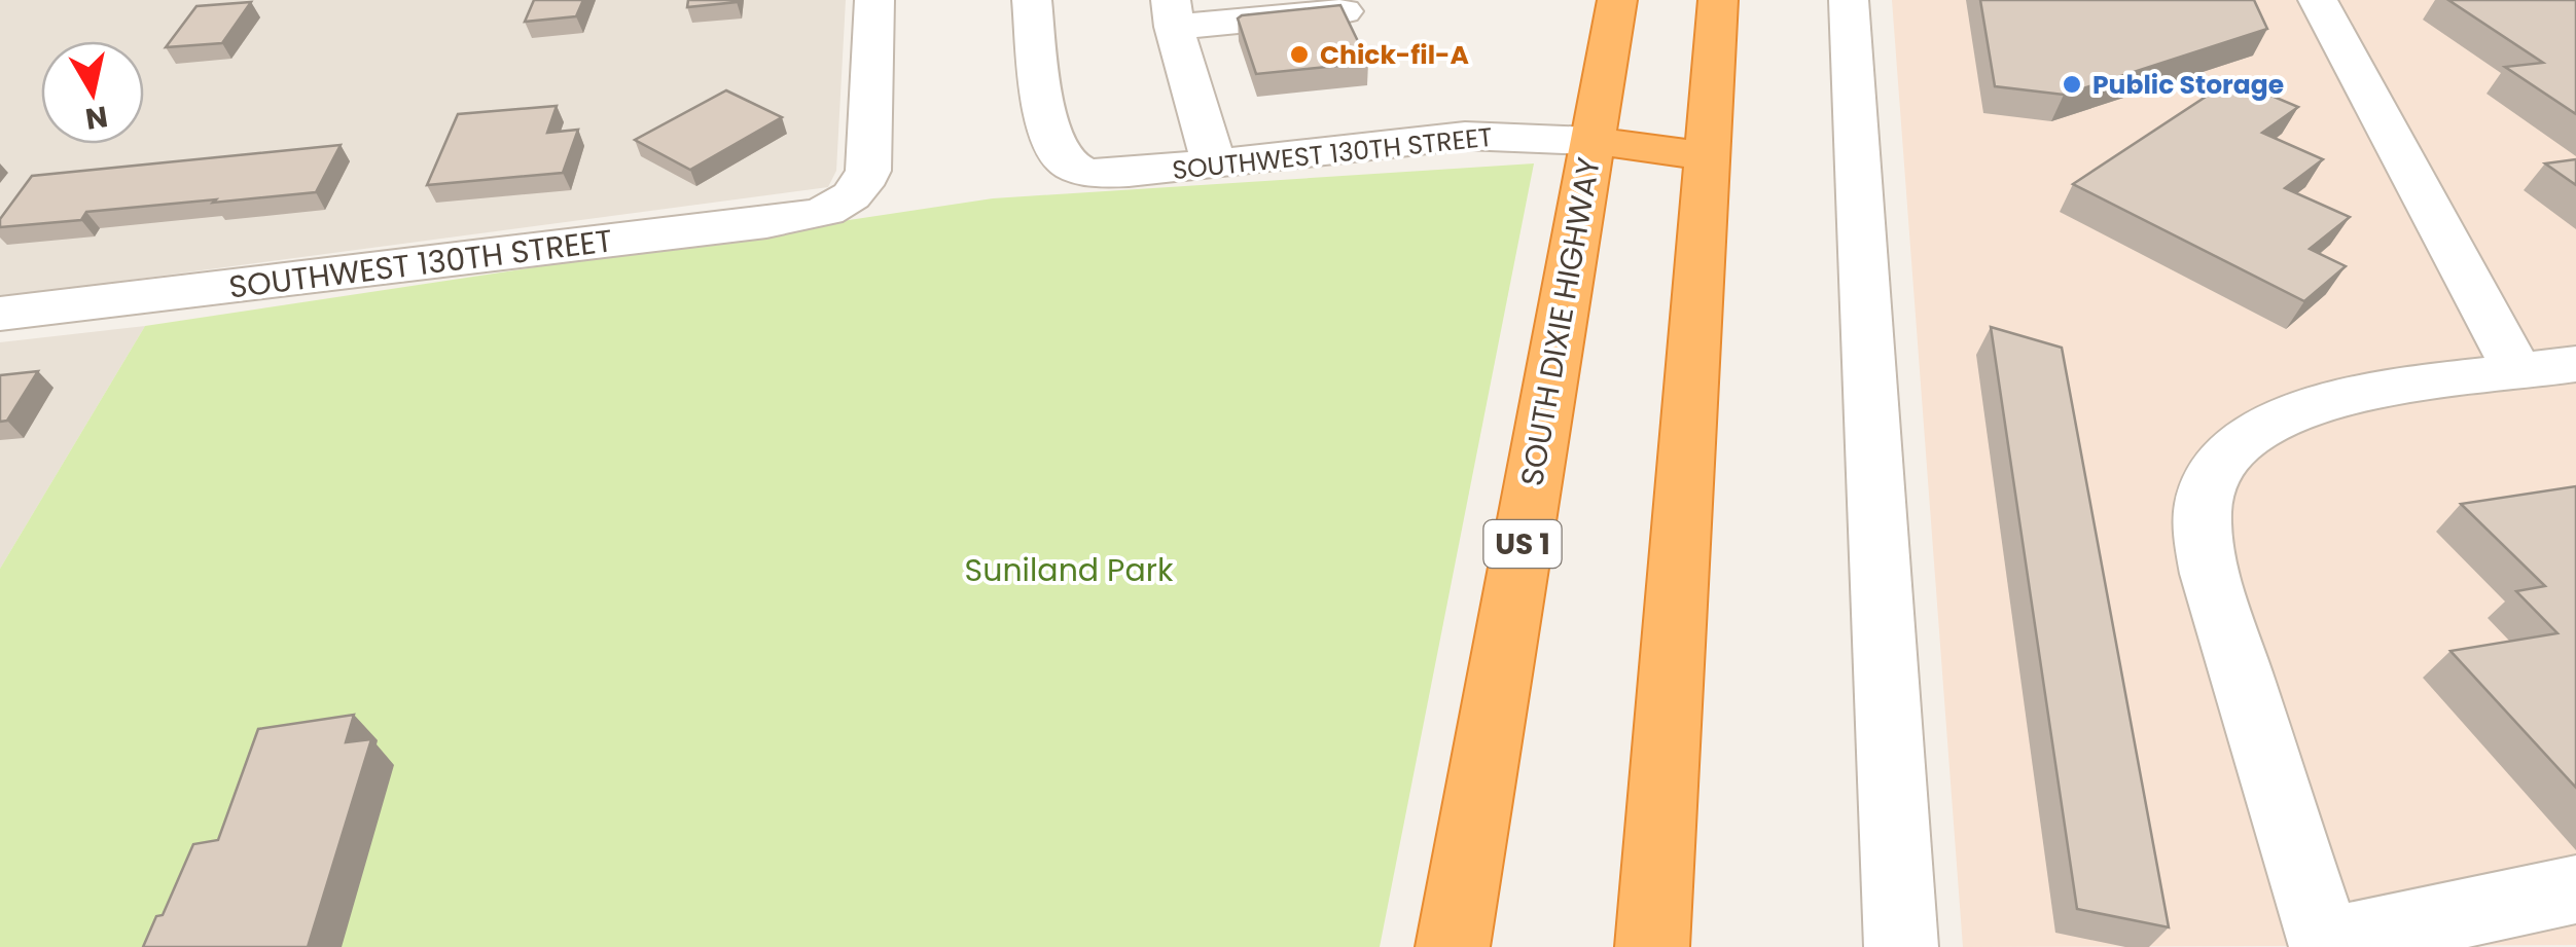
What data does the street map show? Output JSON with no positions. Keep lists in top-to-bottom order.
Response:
{
  "streets": {
    "highway": ["SOUTH DIXIE HIGHWAY", "US 1"],
    "street": ["SOUTHWEST 130TH STREET"]
  },
  "crossings": [
    ["SOUTHWEST 130TH STREET", "SOUTH DIXIE HIGHWAY"]
  ],
  "parks": ["Suniland Park"],
  "places": ["Chick-fil-A", "Public Storage"],
  "north": "bottom"
}
